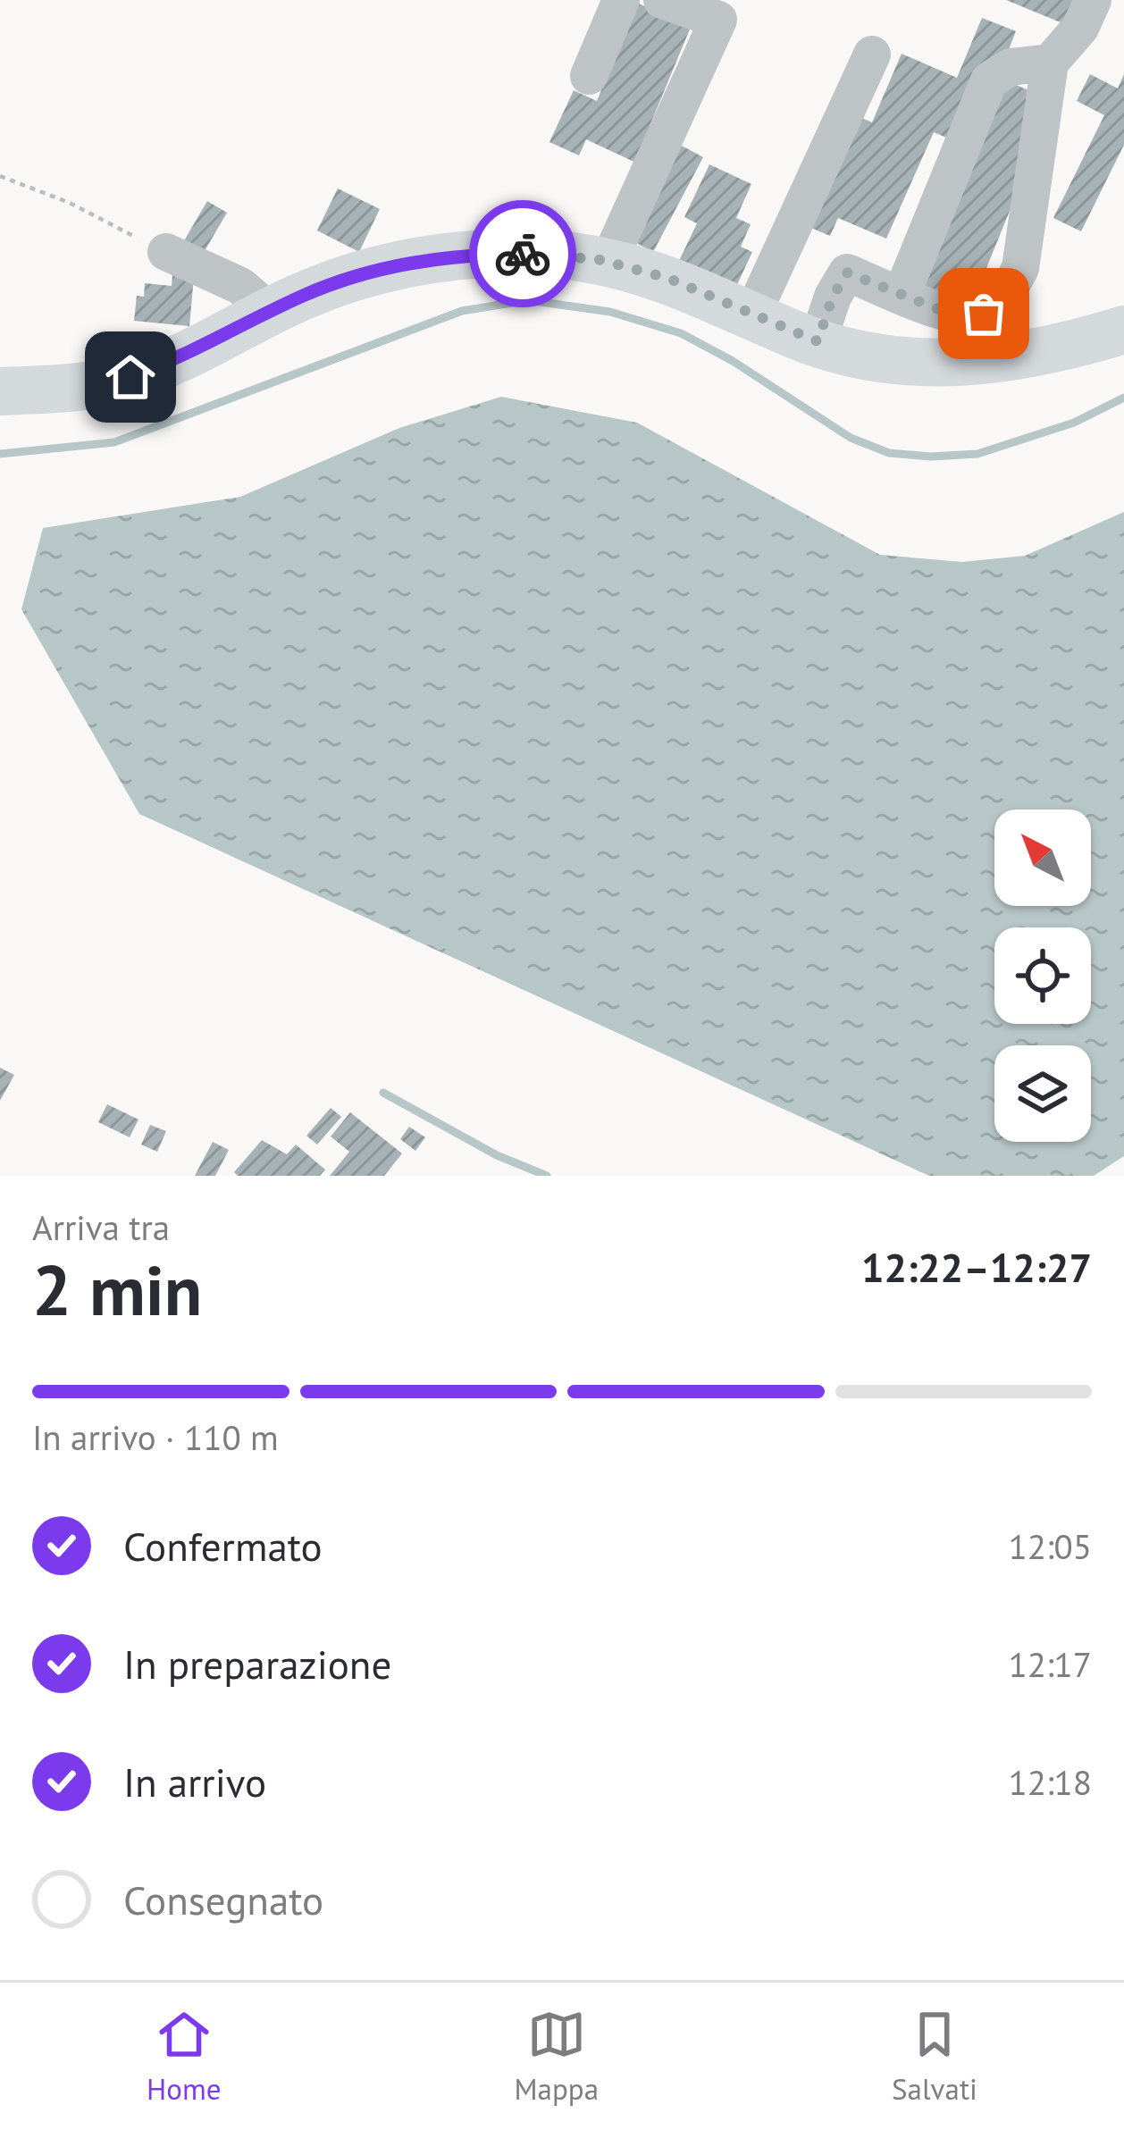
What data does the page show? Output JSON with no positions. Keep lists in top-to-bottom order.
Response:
{
  "north": "top left",
  "page": {
    "heading": ["2 min", "Arriva tra", "12:22–12:27"],
    "bar": "In arrivo · 110 m",
    "list": [
      ["Confermato", "12:05"],
      ["In preparazione", "12:17"],
      ["In arrivo", "12:18"],
      "Consegnato"
    ],
    "tabs": ["Home", "Mappa", "Salvati"]
  }
}
